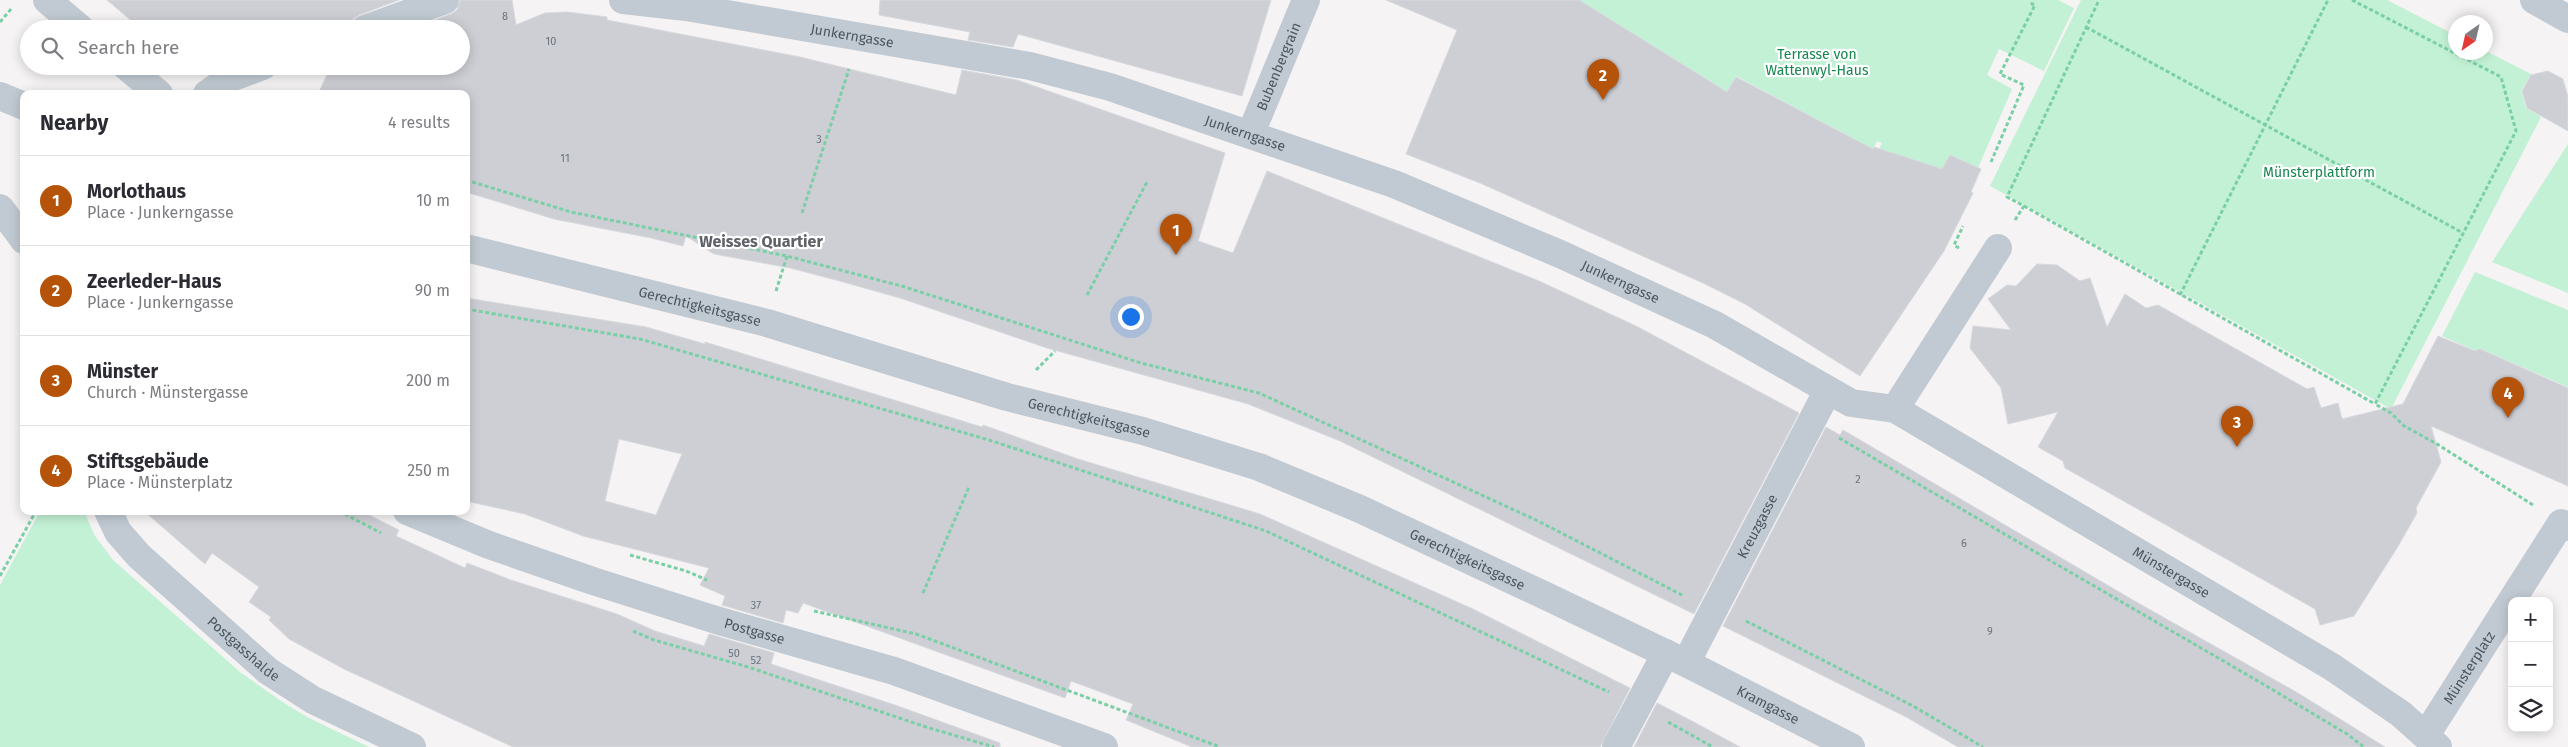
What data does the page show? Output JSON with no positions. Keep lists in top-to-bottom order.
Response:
{
  "streets": {
    "street": [
      "Junkerngasse",
      "Bubenbergrain",
      "Gerechtigkeitsgasse",
      "Kreuzgasse",
      "Münstergasse",
      "Postgasse",
      "Postgasshalde",
      "Münsterplatz",
      "Kramgasse"
    ]
  },
  "crossings": [
    ["Junkerngasse", "Bubenbergrain"],
    ["Junkerngasse", "Kreuzgasse"],
    ["Junkerngasse", "Münstergasse"],
    ["Gerechtigkeitsgasse", "Kreuzgasse"],
    ["Gerechtigkeitsgasse", "Kramgasse"],
    ["Kreuzgasse", "Münstergasse"],
    ["Kreuzgasse", "Kramgasse"],
    ["Münstergasse", "Münsterplatz"]
  ],
  "districts": ["Weisses Quartier"],
  "parks": ["Terrasse von Wattenwyl-Haus", "Münsterplattform"],
  "house_numbers": [
    "8",
    "10",
    "3",
    "11",
    "2",
    "6",
    "37",
    "9",
    "50",
    "52"
  ],
  "north": "bottom left",
  "page": {
    "search": "Search here",
    "pins": [
      "2",
      "1",
      "4",
      "3"
    ],
    "heading": ["Nearby", "4 results"],
    "list": [
      {
        "mark": "1",
        "name": "Morlothaus",
        "note": "Place · Junkerngasse",
        "value": "10 m"
      },
      {
        "mark": "2",
        "name": "Zeerleder-Haus",
        "note": "Place · Junkerngasse",
        "value": "90 m"
      },
      {
        "mark": "3",
        "name": "Münster",
        "note": "Church · Münstergasse",
        "value": "200 m"
      },
      {
        "mark": "4",
        "name": "Stiftsgebäude",
        "note": "Place · Münsterplatz",
        "value": "250 m"
      }
    ],
    "map_buttons": ["+", "−"]
  }
}
